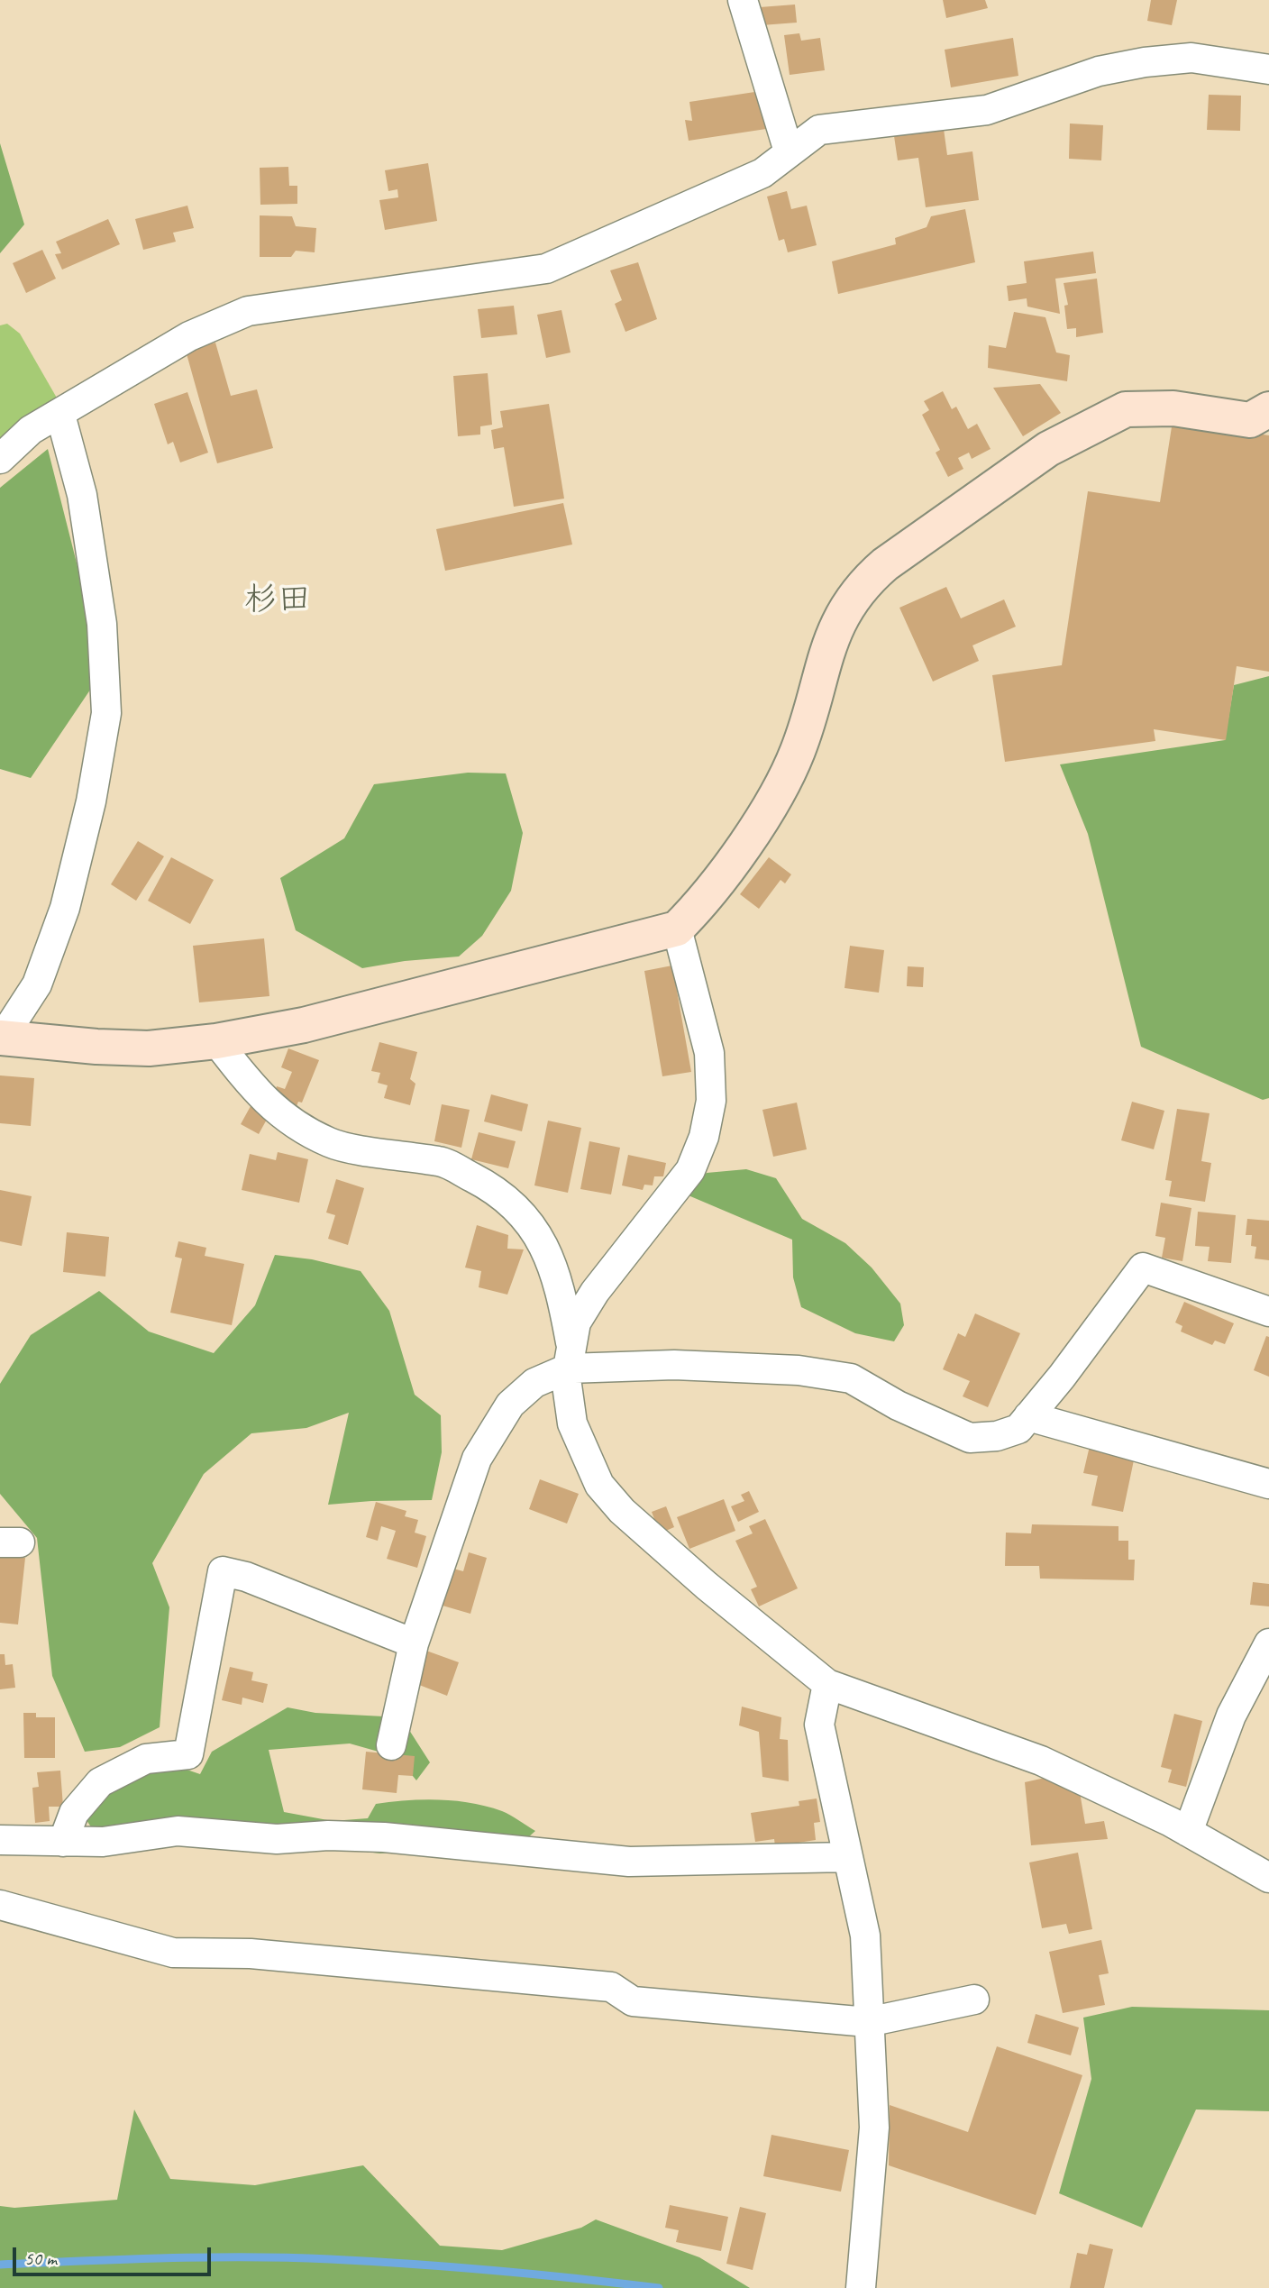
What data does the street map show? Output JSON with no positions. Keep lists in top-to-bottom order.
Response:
{
  "districts": ["杉田"],
  "scale_bar": "50 m"
}
